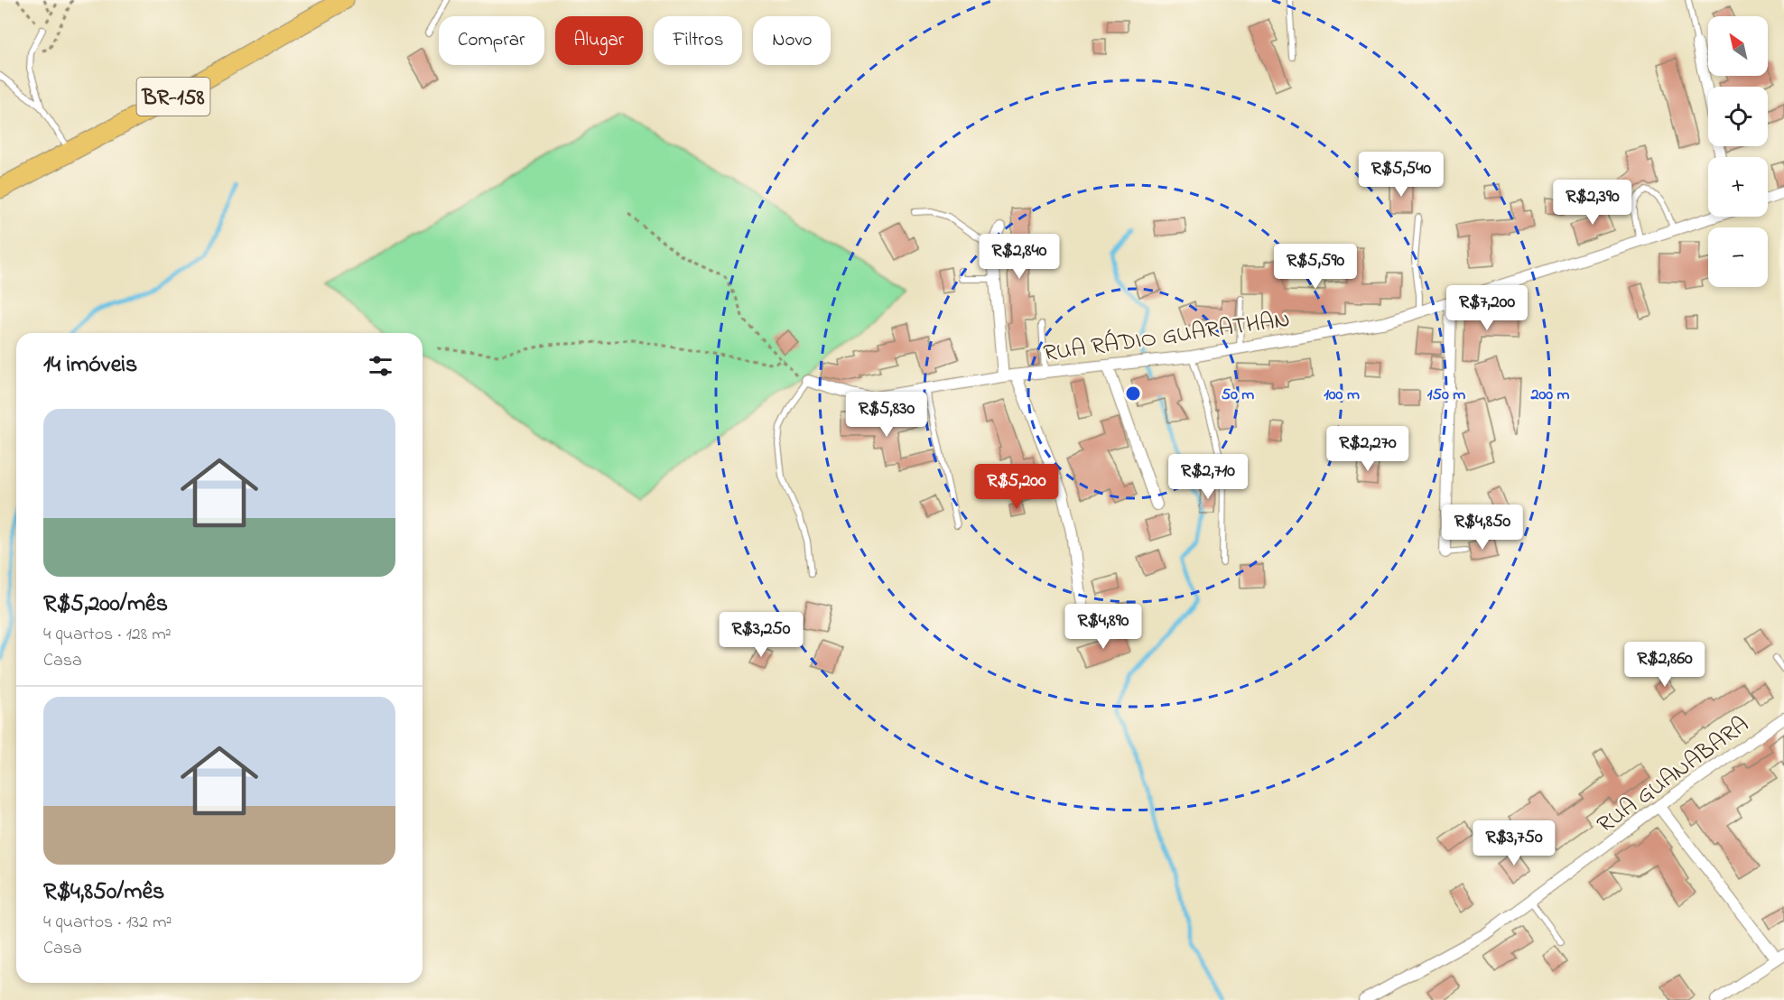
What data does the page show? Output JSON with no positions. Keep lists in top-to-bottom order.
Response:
{
  "streets": {
    "highway": ["BR-158"],
    "street": ["RUA RÁDIO GUARATHAN", "RUA GUANABARA"]
  },
  "north": "top left",
  "page": {
    "map_buttons": ["+", "−"],
    "chip": [
      "Comprar",
      "Alugar",
      "Filtros",
      "Novo"
    ],
    "price": [
      "R$5,540",
      "R$2,390",
      "R$2,840",
      "R$5,590",
      "R$7,200",
      "R$5,830",
      "R$2,270",
      "R$2,710",
      "R$5,200",
      "R$4,850",
      "R$4,890",
      "R$3,250",
      "R$2,860",
      "R$3,750"
    ],
    "heading": "14 imóveis",
    "list": [
      {
        "name": "R$5,200/mês",
        "note": "4 quartos · 128 m² · Casa"
      },
      {
        "name": "R$4,850/mês",
        "note": "4 quartos · 132 m² · Casa"
      }
    ]
  },
  "rings": [
    "50 m",
    "100 m",
    "150 m",
    "200 m"
  ]
}
